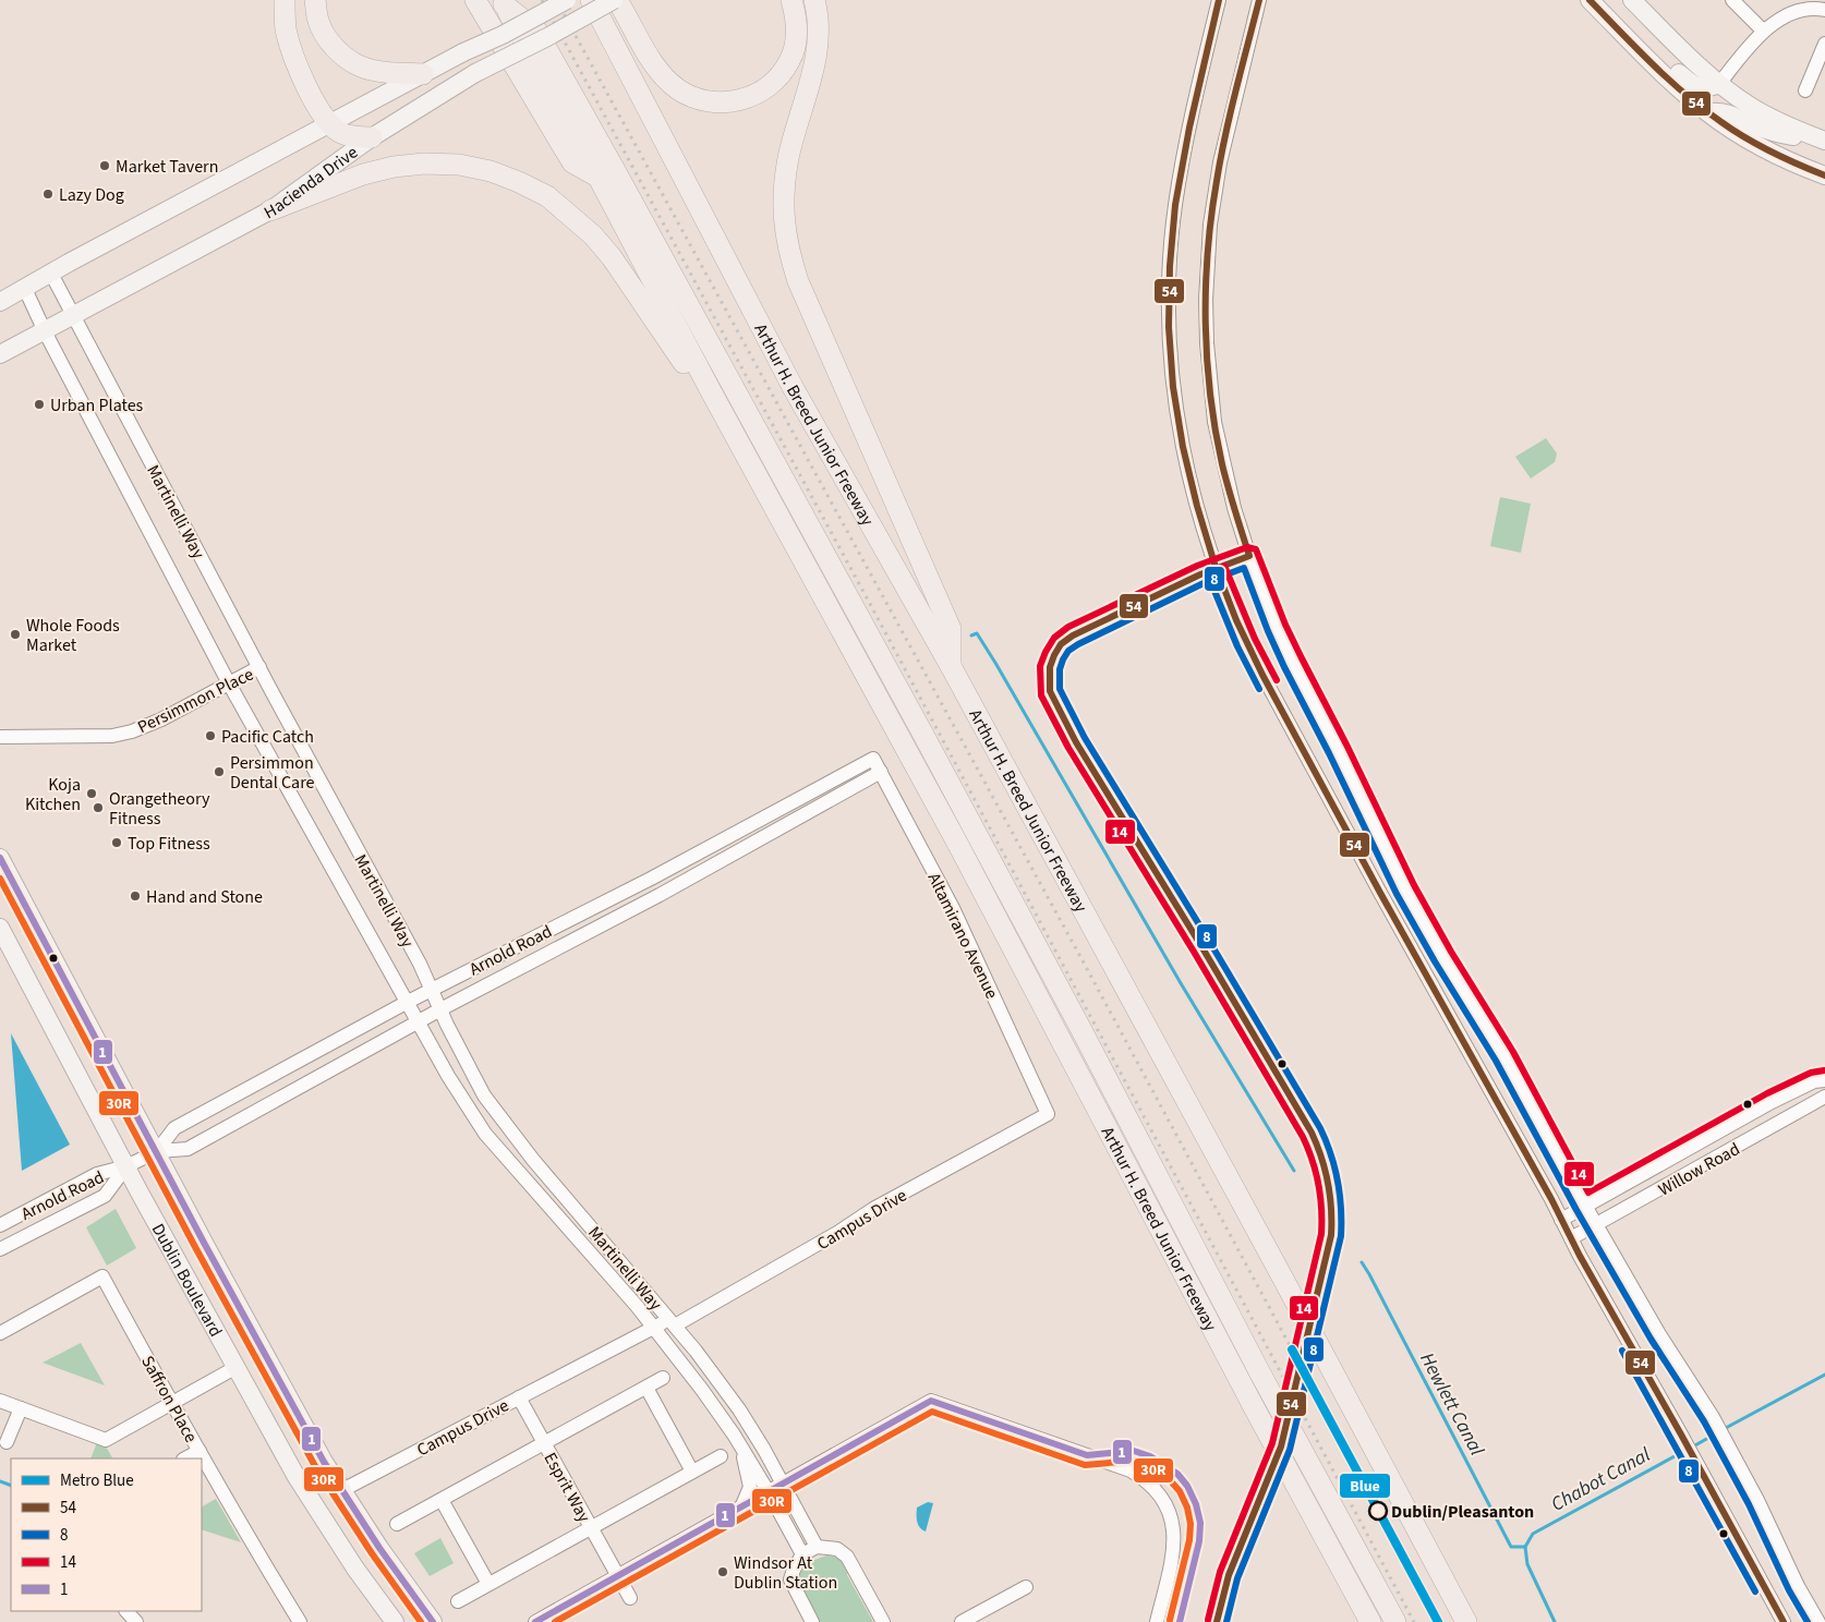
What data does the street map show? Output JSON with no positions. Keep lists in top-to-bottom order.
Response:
{
  "streets": {
    "highway": ["Arthur H. Breed Junior Freeway"],
    "main road": ["Hacienda Drive", "Dublin Boulevard"],
    "street": [
      "Martinelli Way",
      "Persimmon Place",
      "Altamirano Avenue",
      "Arnold Road",
      "Willow Road",
      "Campus Drive",
      "Saffron Place",
      "Esprit Way"
    ]
  },
  "crossings": [
    ["Hacienda Drive", "Martinelli Way"],
    ["Martinelli Way", "Persimmon Place"],
    ["Martinelli Way", "Arnold Road"],
    ["Martinelli Way", "Campus Drive"],
    ["Altamirano Avenue", "Arnold Road"],
    ["Altamirano Avenue", "Campus Drive"],
    ["Arnold Road", "Dublin Boulevard"],
    ["Campus Drive", "Dublin Boulevard"],
    ["Campus Drive", "Esprit Way"]
  ],
  "water": ["Hewlett Canal", "Chabot Canal"],
  "places": [
    "Market Tavern",
    "Lazy Dog",
    "Urban Plates",
    "Whole Foods Market",
    "Pacific Catch",
    "Persimmon Dental Care",
    "Koja Kitchen",
    "Orangetheory Fitness",
    "Top Fitness",
    "Hand and Stone",
    "Dublin/Pleasanton",
    "Windsor At Dublin Station"
  ],
  "lines": [
    "transit line 54",
    "transit line 14",
    "transit line 8",
    "transit line 1",
    "transit line 30R",
    "metro line Blue"
  ],
  "legend": [
    "Metro Blue",
    "54",
    "8",
    "14",
    "1"
  ]
}
